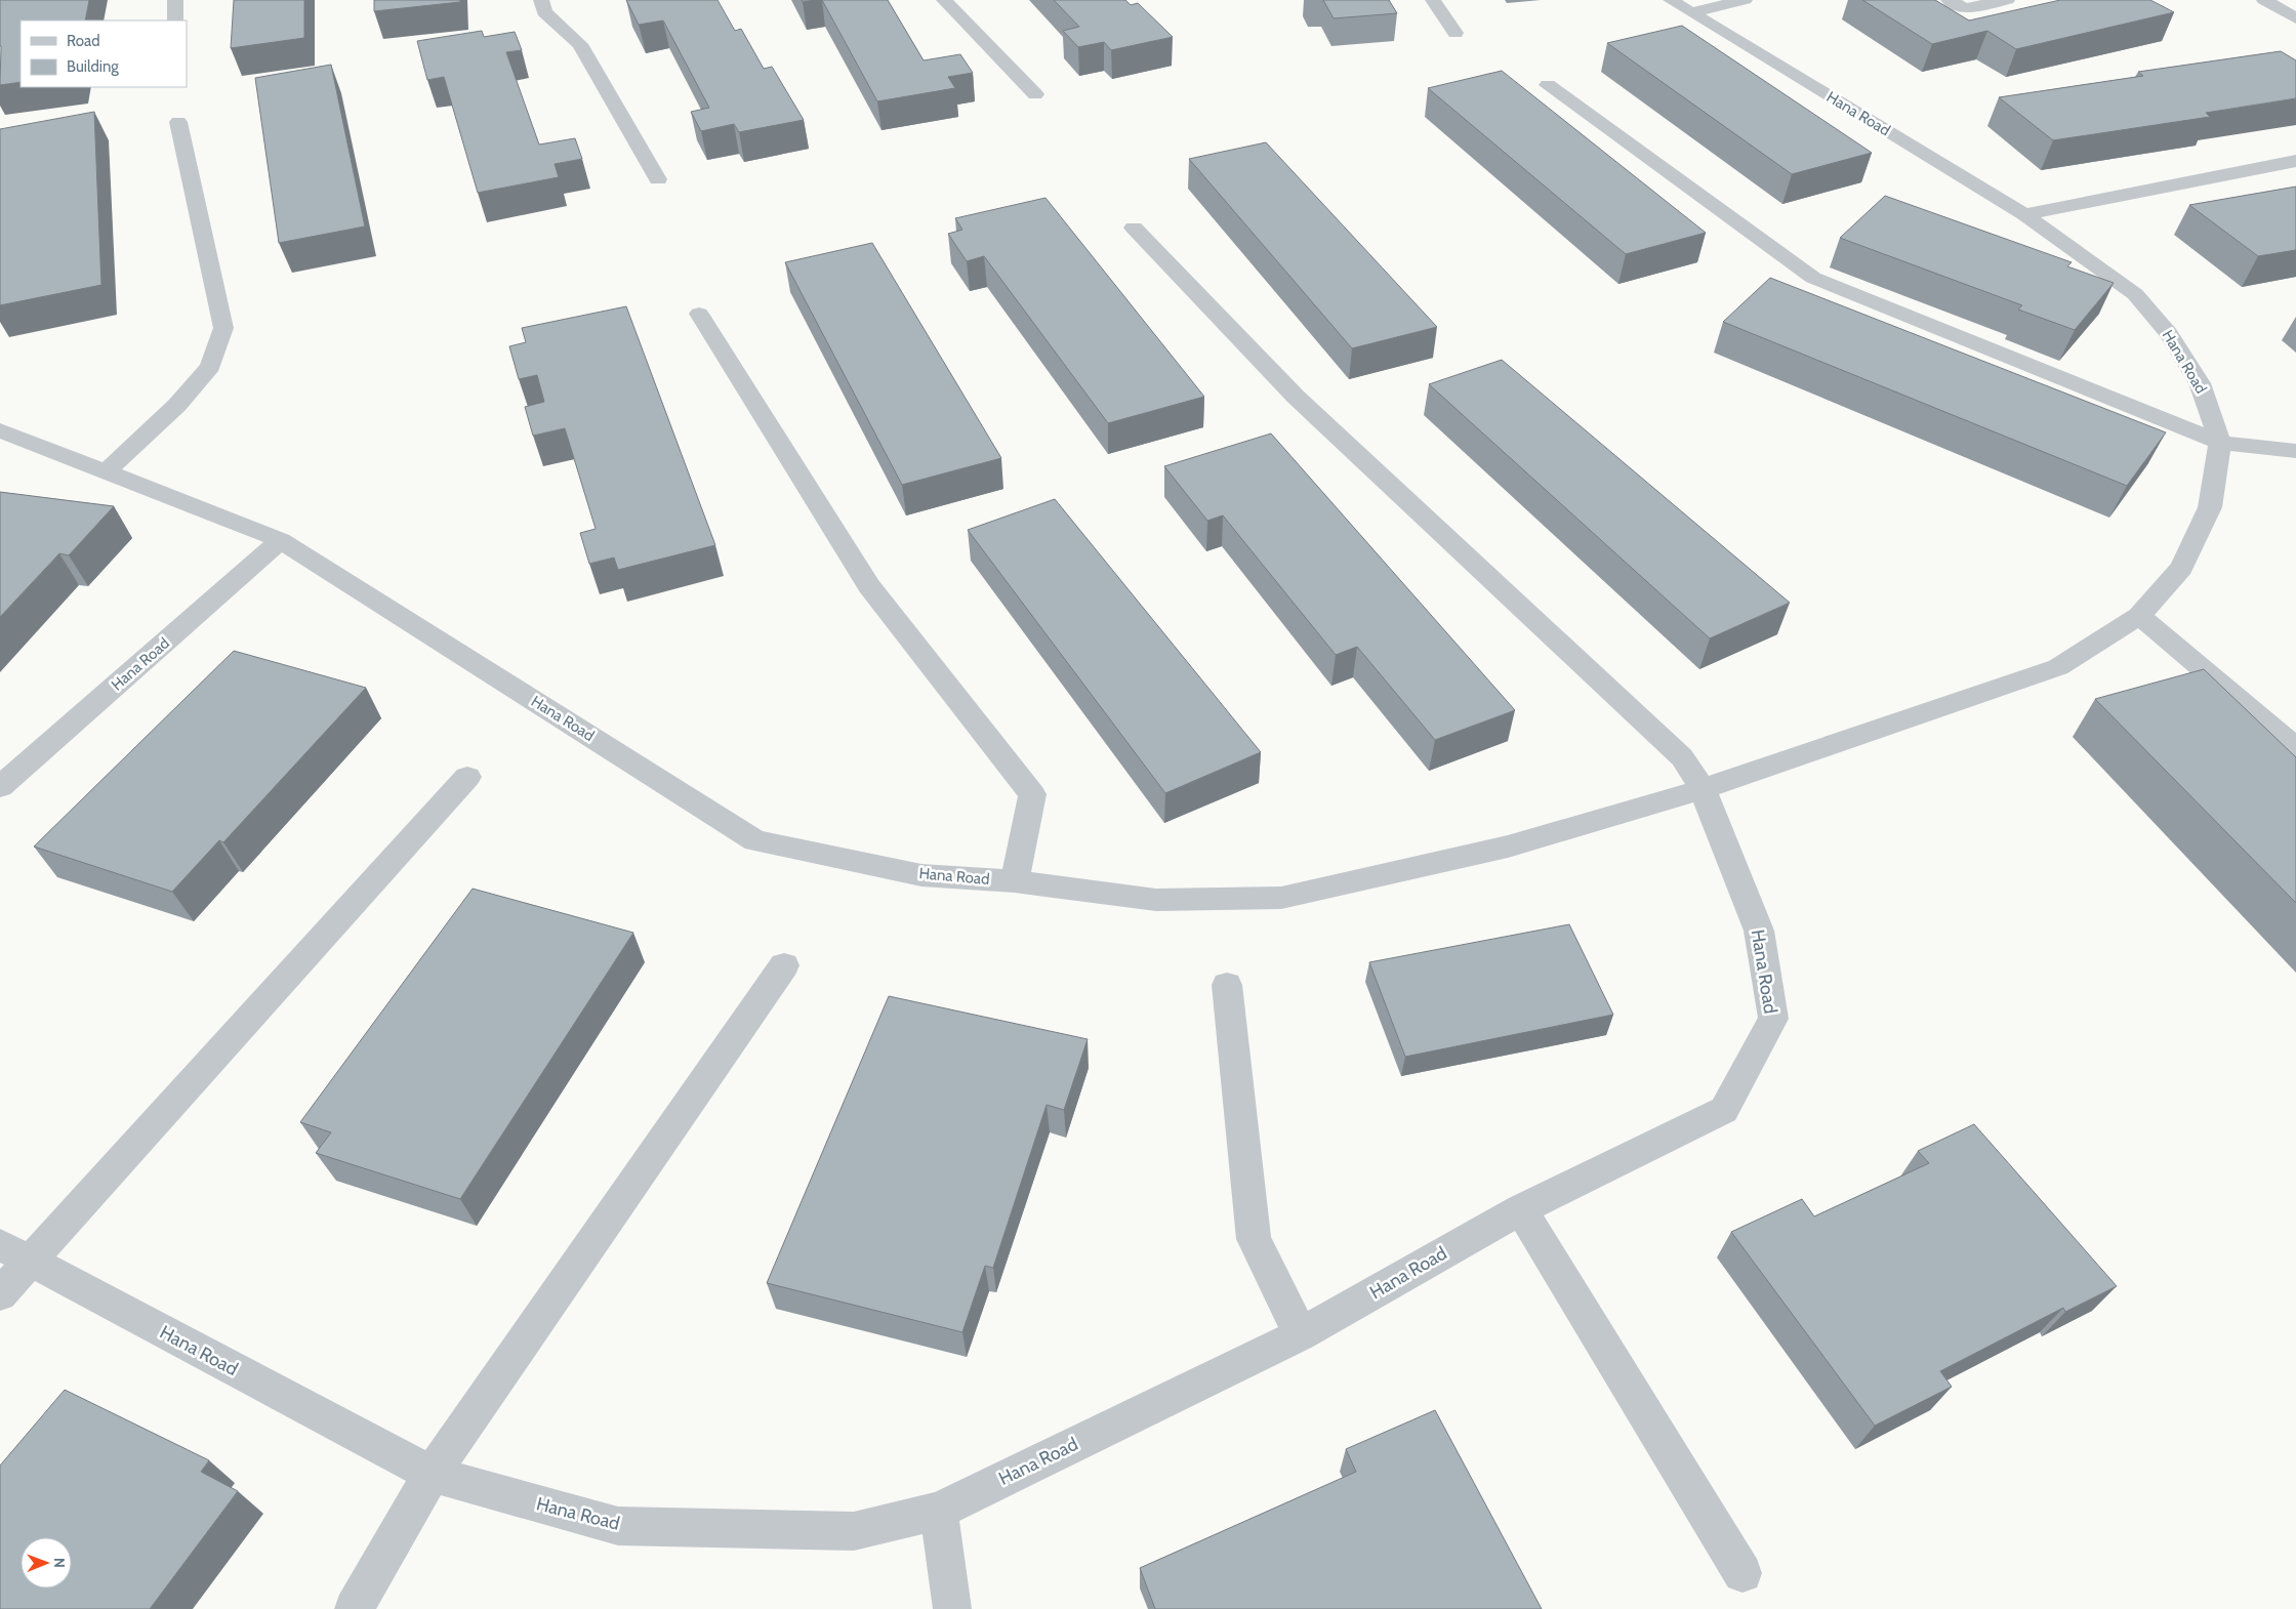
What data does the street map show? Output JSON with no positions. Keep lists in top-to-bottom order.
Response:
{
  "streets": {
    "street": ["Hana Road"]
  },
  "legend": ["Road", "Building"],
  "north": "right"
}
